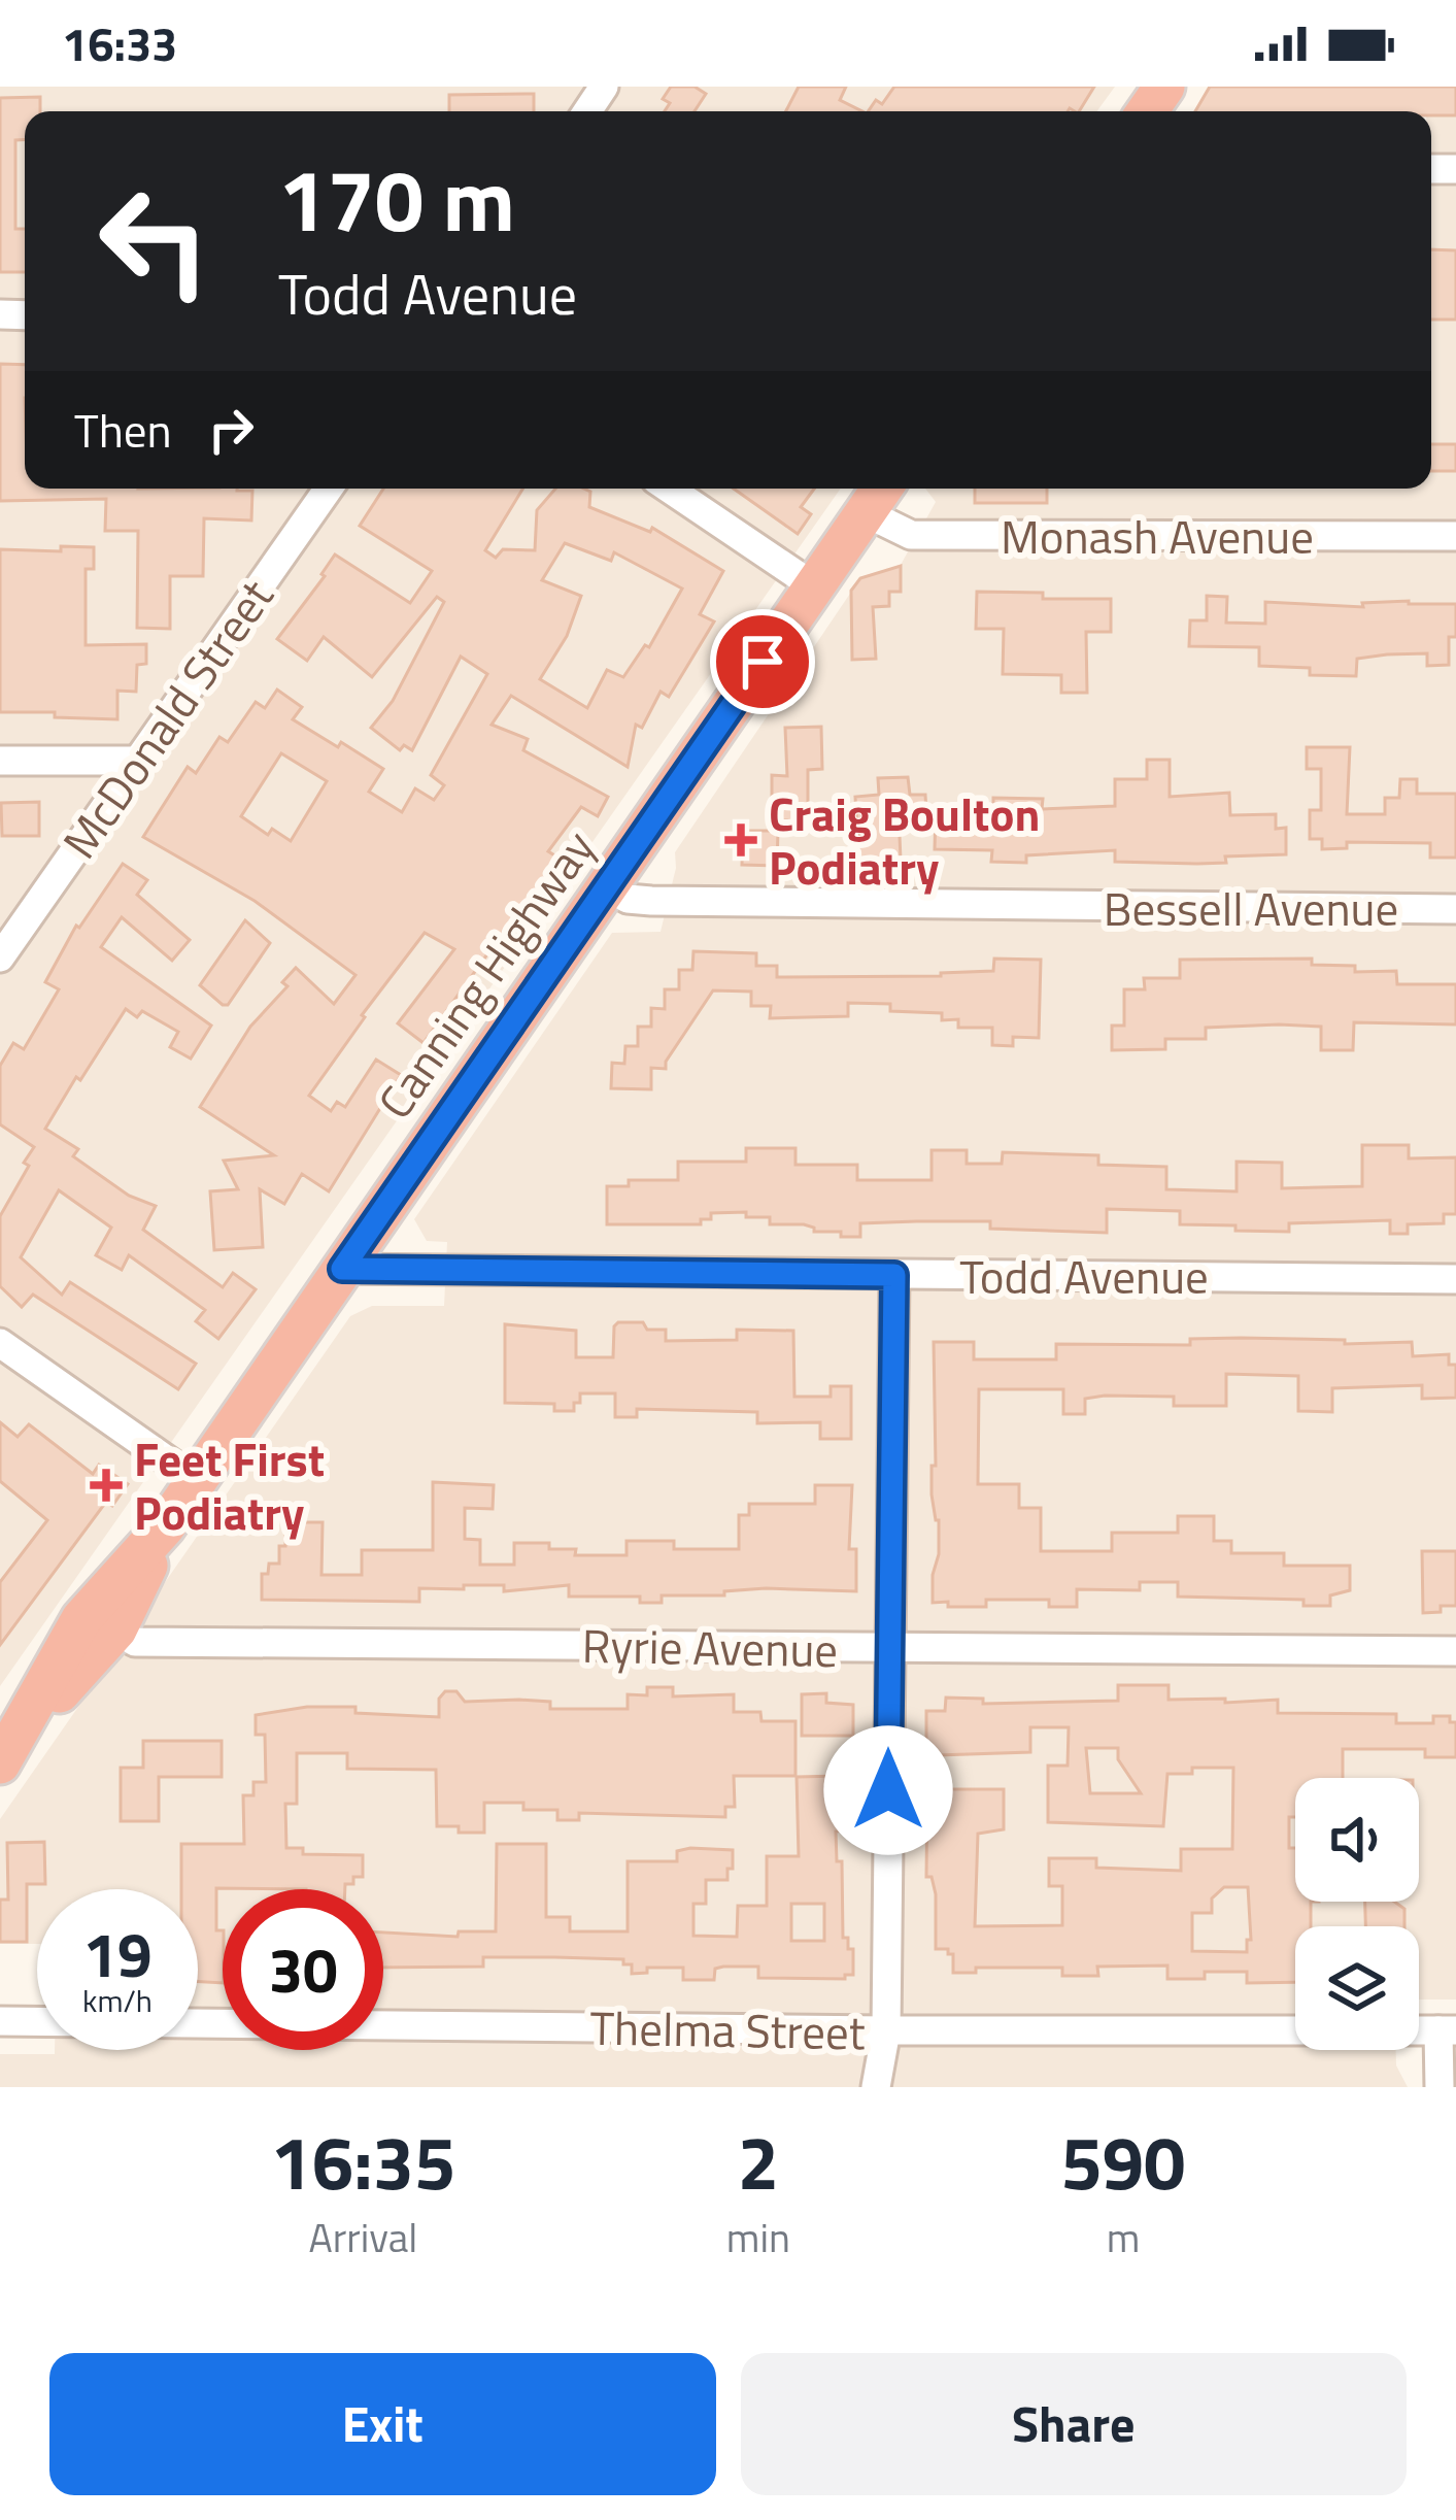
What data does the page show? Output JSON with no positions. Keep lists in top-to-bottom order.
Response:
{
  "streets": {
    "highway": ["Canning Highway"],
    "street": [
      "Monash Avenue",
      "McDonald Street",
      "Bessell Avenue",
      "Todd Avenue",
      "Ryrie Avenue",
      "Thelma Street"
    ]
  },
  "crossings": [
    ["Monash Avenue", "Canning Highway"],
    ["Bessell Avenue", "Canning Highway"],
    ["Canning Highway", "Todd Avenue"],
    ["Canning Highway", "Ryrie Avenue"]
  ],
  "places": {
    "health": ["Craig Boulton Podiatry", "Feet First Podiatry"]
  },
  "page": {
    "status": "16:33",
    "turn": ["170 m", "Todd Avenue"],
    "then": "Then",
    "speed": "19 km/h",
    "limit": "30",
    "eta": [
      "16:35",
      "Arrival",
      "2",
      "min",
      "590",
      "m"
    ],
    "buttons": ["Exit", "Share"]
  }
}
